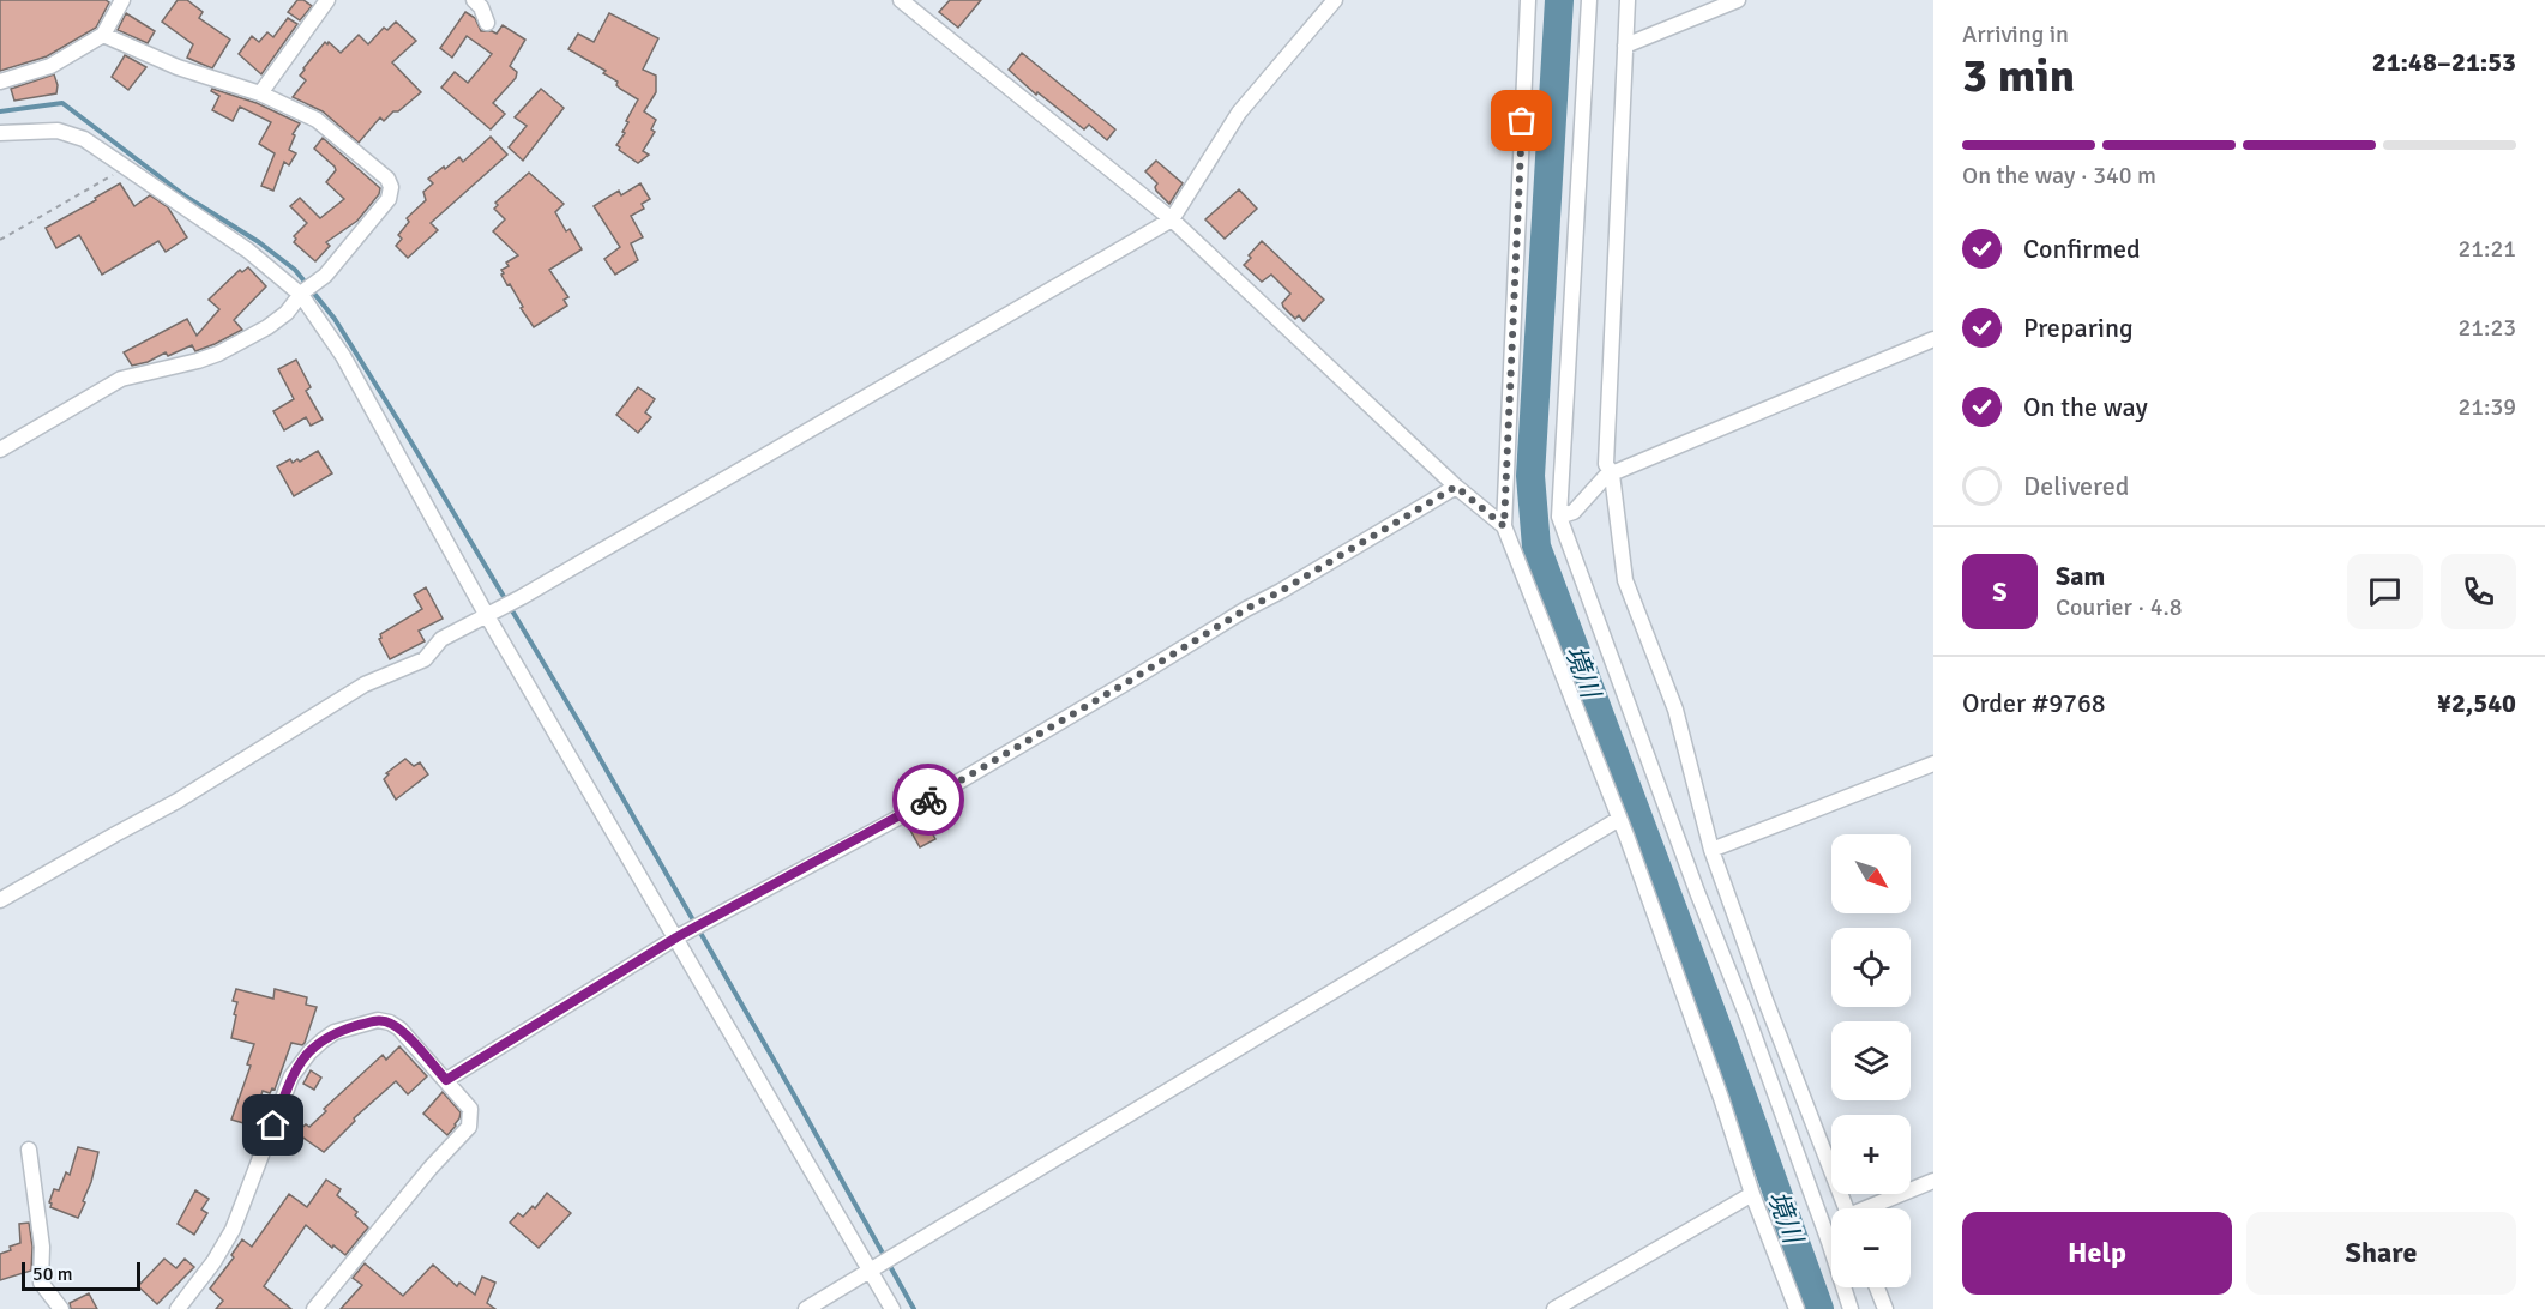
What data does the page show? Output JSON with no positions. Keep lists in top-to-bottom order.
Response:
{
  "water": ["境川"],
  "scale_bar": "50 m",
  "north": "bottom right",
  "page": {
    "heading": ["3 min", "Arriving in", "21:48–21:53"],
    "panel": [
      "Sam",
      "Courier · 4.8",
      "Order #9768",
      "¥2,540"
    ],
    "bar": "On the way · 340 m",
    "list": [
      ["Confirmed", "21:21"],
      ["Preparing", "21:23"],
      ["On the way", "21:39"],
      "Delivered"
    ],
    "round": "S",
    "map_buttons": ["+", "−"],
    "buttons": ["Help", "Share"],
    "scale": "50 m"
  }
}
